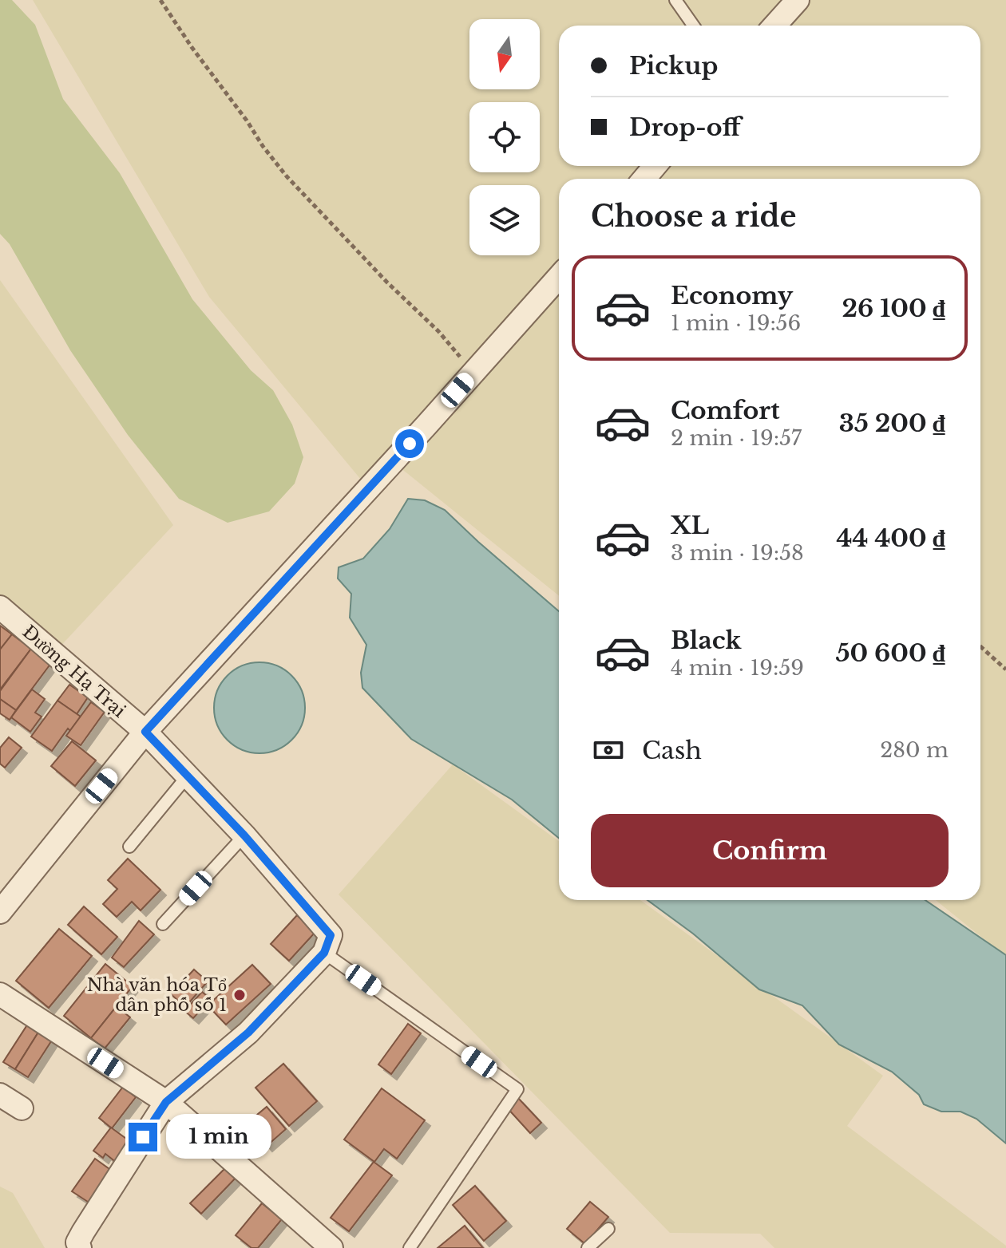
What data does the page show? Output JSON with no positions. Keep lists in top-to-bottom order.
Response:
{
  "streets": {
    "street": ["Đường Hạ Trại"]
  },
  "places": ["Nhà văn hóa Tổ dân phố số 1"],
  "north": "bottom",
  "page": {
    "banner": ["Pickup", "Drop-off"],
    "heading": "Choose a ride",
    "list": [
      {
        "name": "Economy",
        "note": "1 min · 19:56",
        "value": "26 100 ₫"
      },
      {
        "name": "Comfort",
        "note": "2 min · 19:57",
        "value": "35 200 ₫"
      },
      {
        "name": "XL",
        "note": "3 min · 19:58",
        "value": "44 400 ₫"
      },
      {
        "name": "Black",
        "note": "4 min · 19:59",
        "value": "50 600 ₫"
      }
    ],
    "pay": ["Cash", "280 m"],
    "buttons": "Confirm",
    "bubble": "1 min"
  }
}
